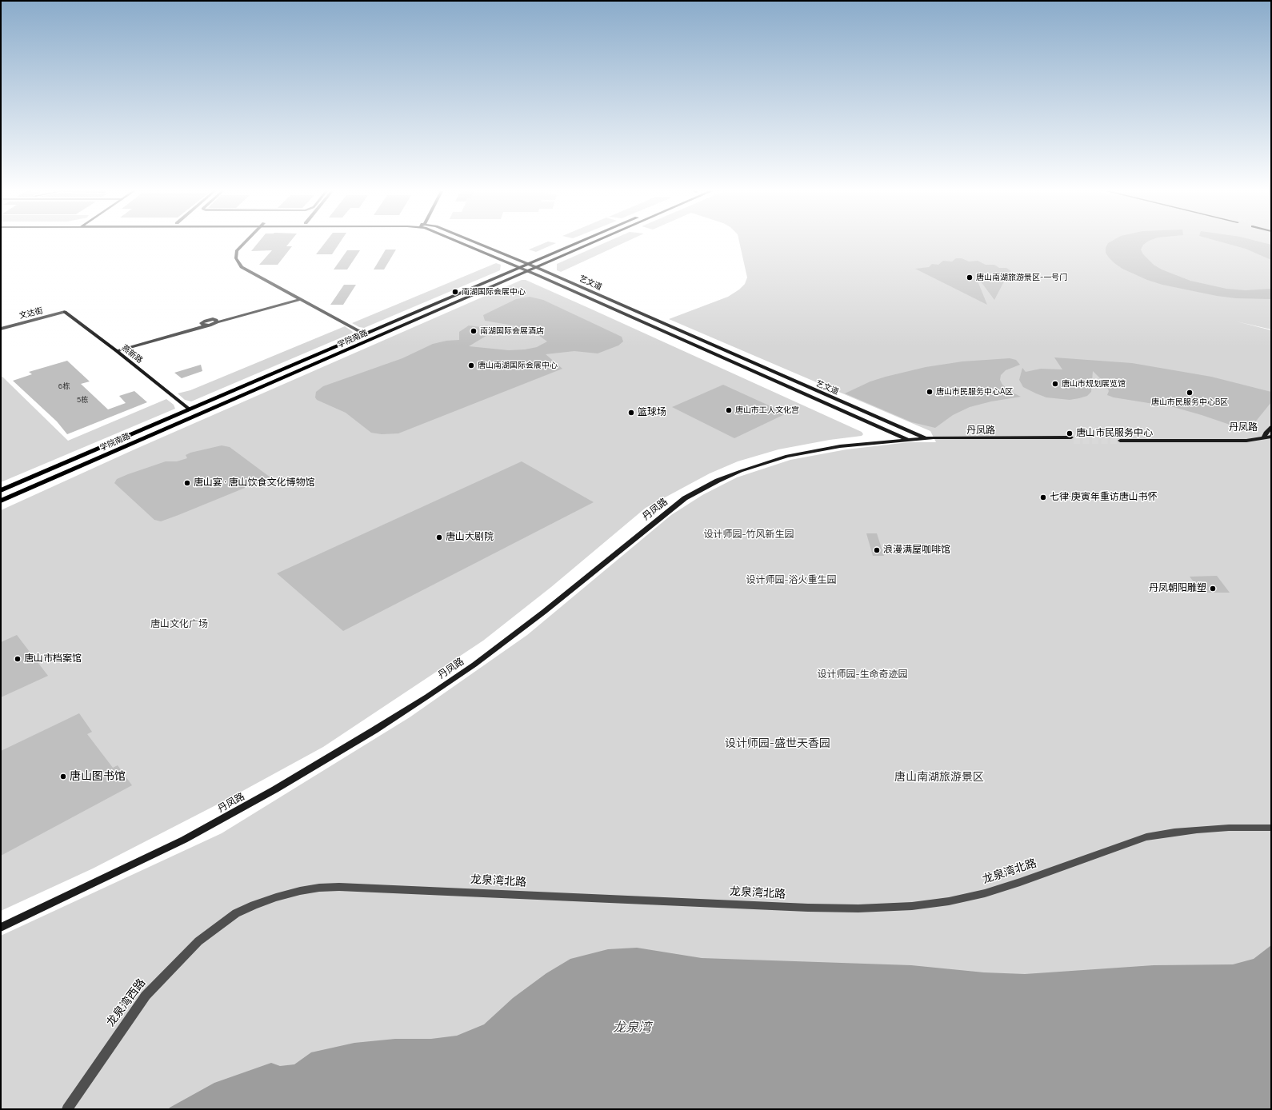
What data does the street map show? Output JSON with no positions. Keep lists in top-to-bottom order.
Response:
{
  "streets": {
    "main road": [
      "艺文道",
      "学院南路",
      "燕新路",
      "丹凤路"
    ],
    "street": ["文达街", "龙泉湾北路", "龙泉湾西路"]
  },
  "crossings": [
    ["艺文道", "学院南路"],
    ["艺文道", "丹凤路"],
    ["文达街", "燕新路"],
    ["学院南路", "燕新路"],
    ["龙泉湾北路", "龙泉湾西路"]
  ],
  "water": ["龙泉湾"],
  "parks": [
    "设计师园-竹风新生园",
    "设计师园-浴火重生园",
    "唐山文化广场",
    "设计师园-生命奇迹园",
    "设计师园-盛世天香园",
    "唐山南湖旅游景区"
  ],
  "places": [
    "唐山南湖旅游景区-一号门",
    "南湖国际会展中心",
    "南湖国际会展酒店",
    "唐山南湖国际会展中心",
    "唐山市规划展览馆",
    "唐山市民服务中心A区",
    "唐山市民服务中心B区",
    "唐山市工人文化宫",
    "篮球场",
    "唐山市民服务中心",
    "唐山宴 · 唐山饮食文化博物馆",
    "七律·庚寅年重访唐山书怀",
    "唐山大剧院",
    "浪漫满屋咖啡馆",
    "丹凤朝阳雕塑",
    "唐山市档案馆",
    "唐山图书馆"
  ],
  "house_numbers": ["6栋", "5栋"]
}
